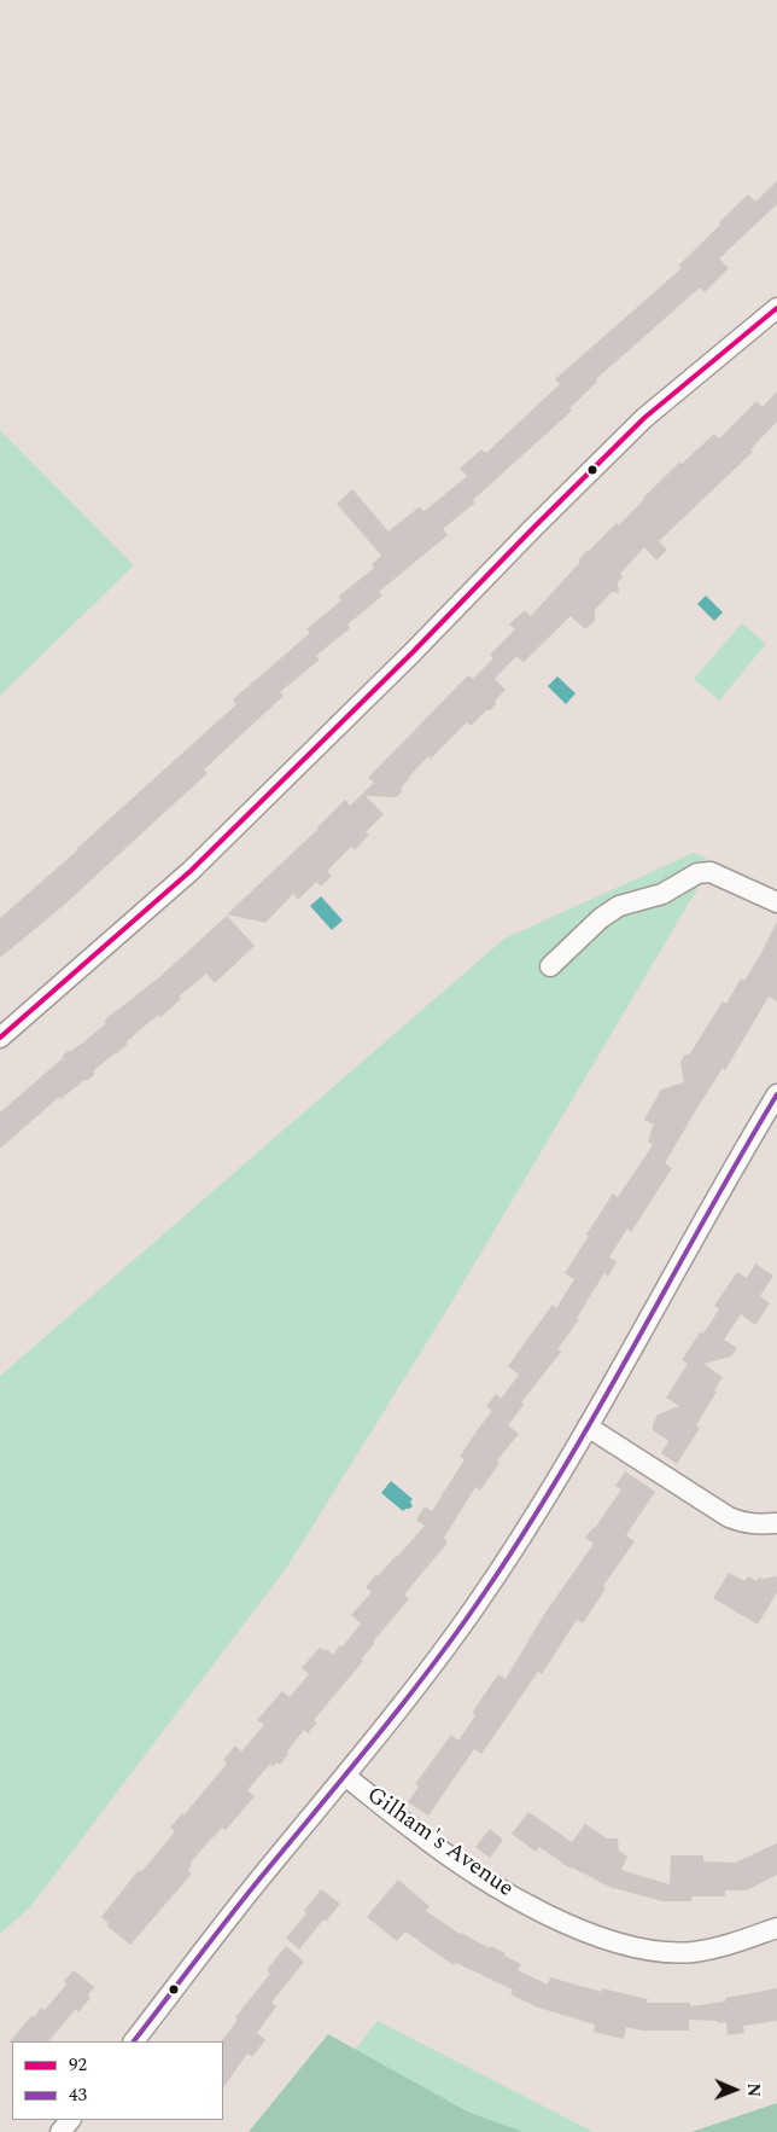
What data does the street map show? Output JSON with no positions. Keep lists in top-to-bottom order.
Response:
{
  "streets": {
    "street": ["Gilham's Avenue"]
  },
  "lines": ["transit line 92", "transit line 43"],
  "legend": ["92", "43"],
  "north": "right"
}
